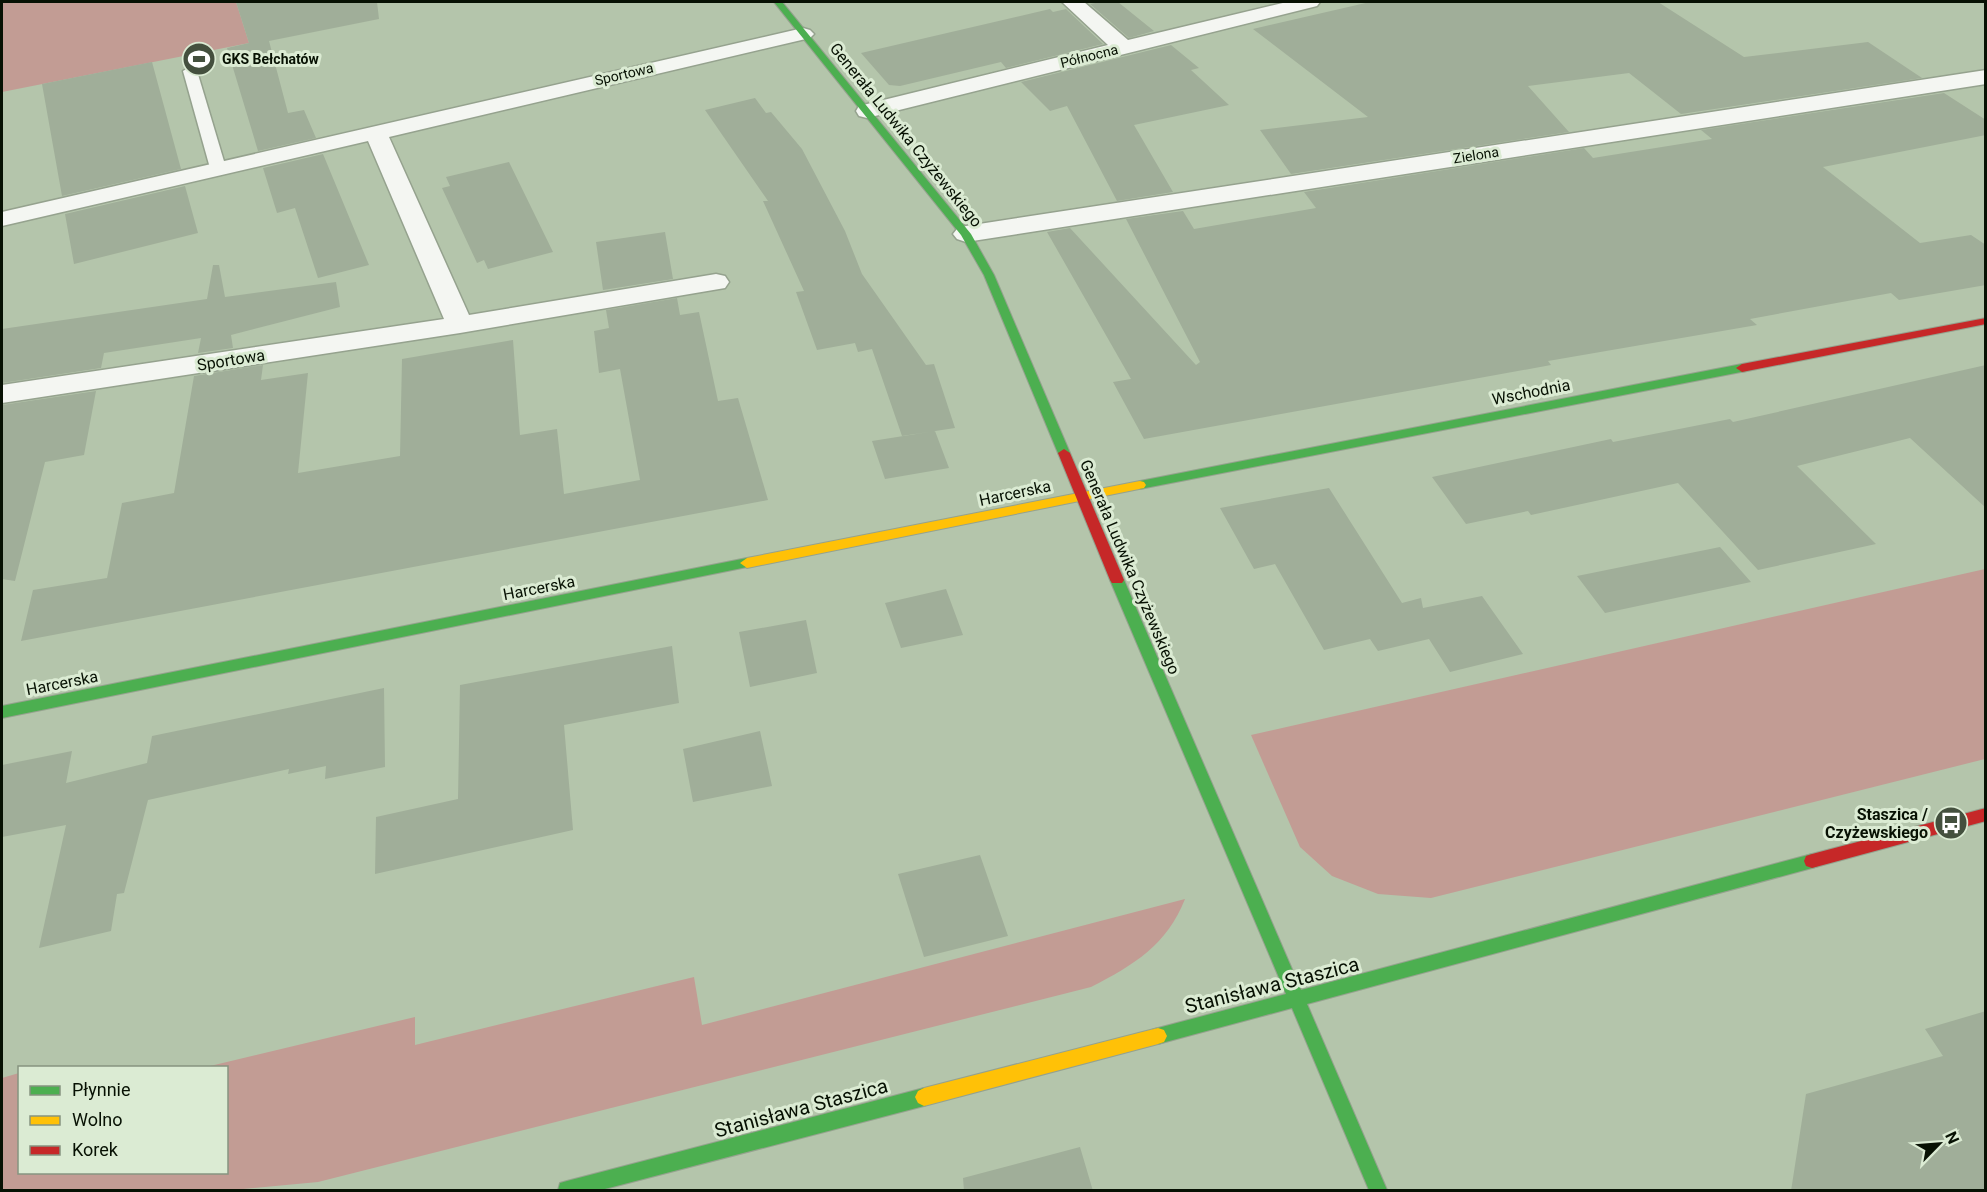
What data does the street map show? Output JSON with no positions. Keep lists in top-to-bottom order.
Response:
{
  "streets": {
    "street": [
      "Północna",
      "Sportowa",
      "Generała Ludwika Czyżewskiego",
      "Zielona",
      "Wschodnia",
      "Harcerska",
      "Stanisława Staszica"
    ]
  },
  "crossings": [
    ["Północna", "Generała Ludwika Czyżewskiego"],
    ["Sportowa", "Generała Ludwika Czyżewskiego"],
    ["Generała Ludwika Czyżewskiego", "Zielona"],
    ["Generała Ludwika Czyżewskiego", "Wschodnia"],
    ["Generała Ludwika Czyżewskiego", "Harcerska"],
    ["Generała Ludwika Czyżewskiego", "Stanisława Staszica"],
    ["Wschodnia", "Harcerska"]
  ],
  "places": {
    "sports": ["GKS Bełchatów"],
    "bus stop": ["Staszica / Czyżewskiego"]
  },
  "legend": ["Płynnie", "Wolno", "Korek"],
  "north": "top right"
}
